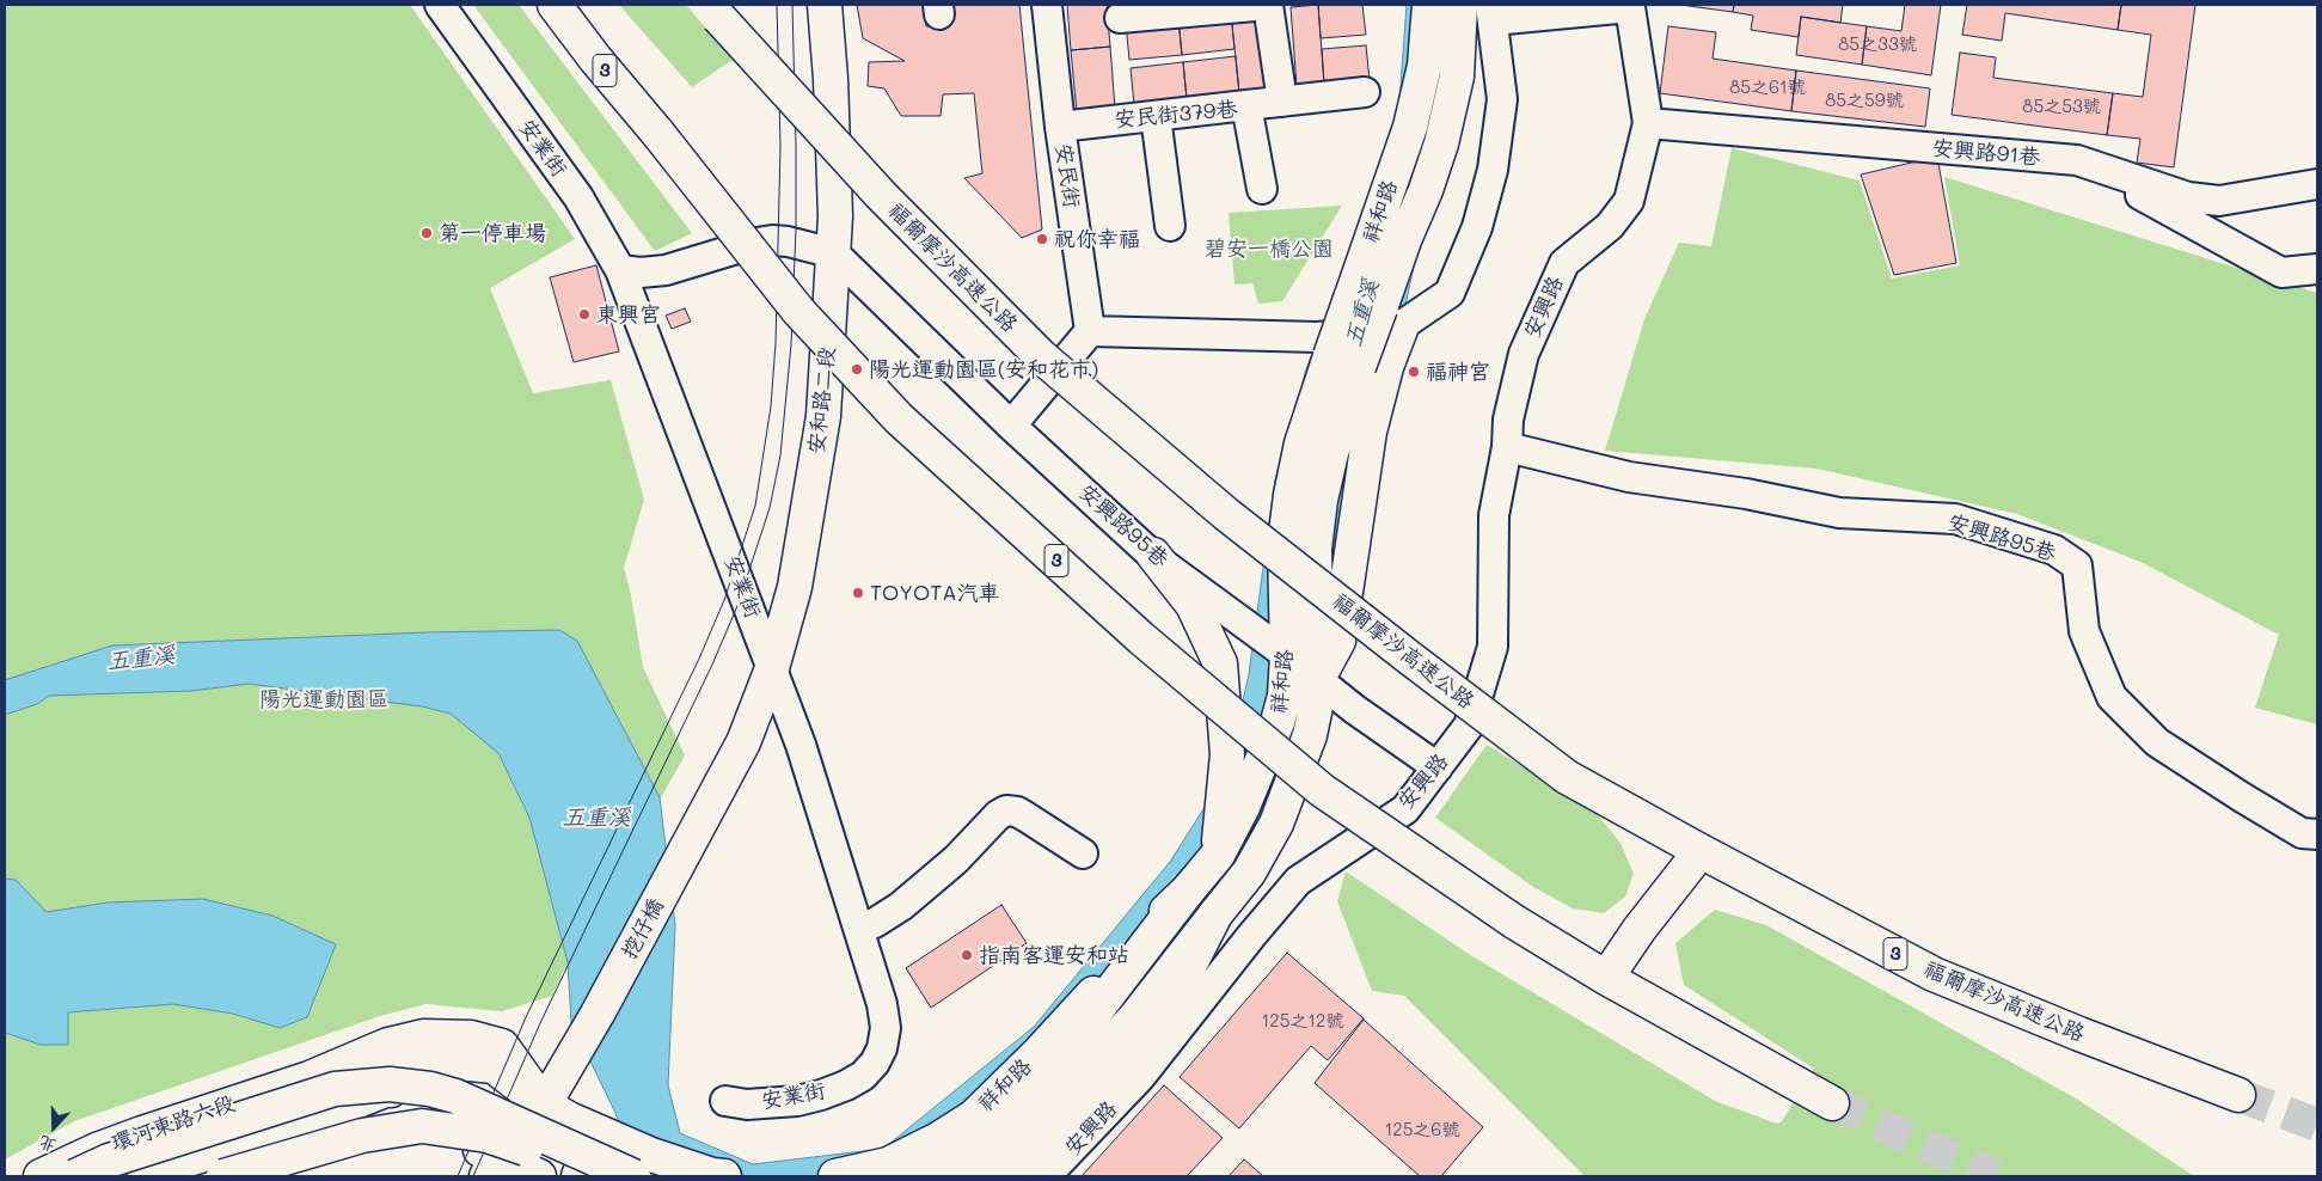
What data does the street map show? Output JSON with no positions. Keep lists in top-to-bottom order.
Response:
{
  "streets": {
    "main road": [
      "3",
      "祥和路",
      "福爾摩沙高速公路",
      "安和路二段",
      "挖仔橋",
      "環河東路六段"
    ],
    "street": [
      "安民街379巷",
      "安業街",
      "安興路91巷",
      "安民街",
      "安興路",
      "安興路95巷"
    ]
  },
  "crossings": [
    ["安民街379巷", "安民街"],
    ["安業街", "安和路二段"],
    ["安興路91巷", "安興路"],
    ["祥和路", "安興路95巷"],
    ["安興路", "安興路95巷"],
    ["安和路二段", "安興路95巷"],
    ["安和路二段", "挖仔橋"],
    ["挖仔橋", "環河東路六段"]
  ],
  "water": ["五重溪"],
  "parks": ["碧安一橋公園", "陽光運動園區"],
  "places": [
    "第一停車場",
    "祝你幸福",
    "東興宮",
    "陽光運動園區(安和花市)",
    "福神宮",
    "TOYOTA汽車",
    "指南客運安和站"
  ],
  "house_numbers": [
    "85之33號",
    "85之61號",
    "85之59號",
    "85之53號",
    "125之12號",
    "125之6號"
  ],
  "north": "bottom"
}
